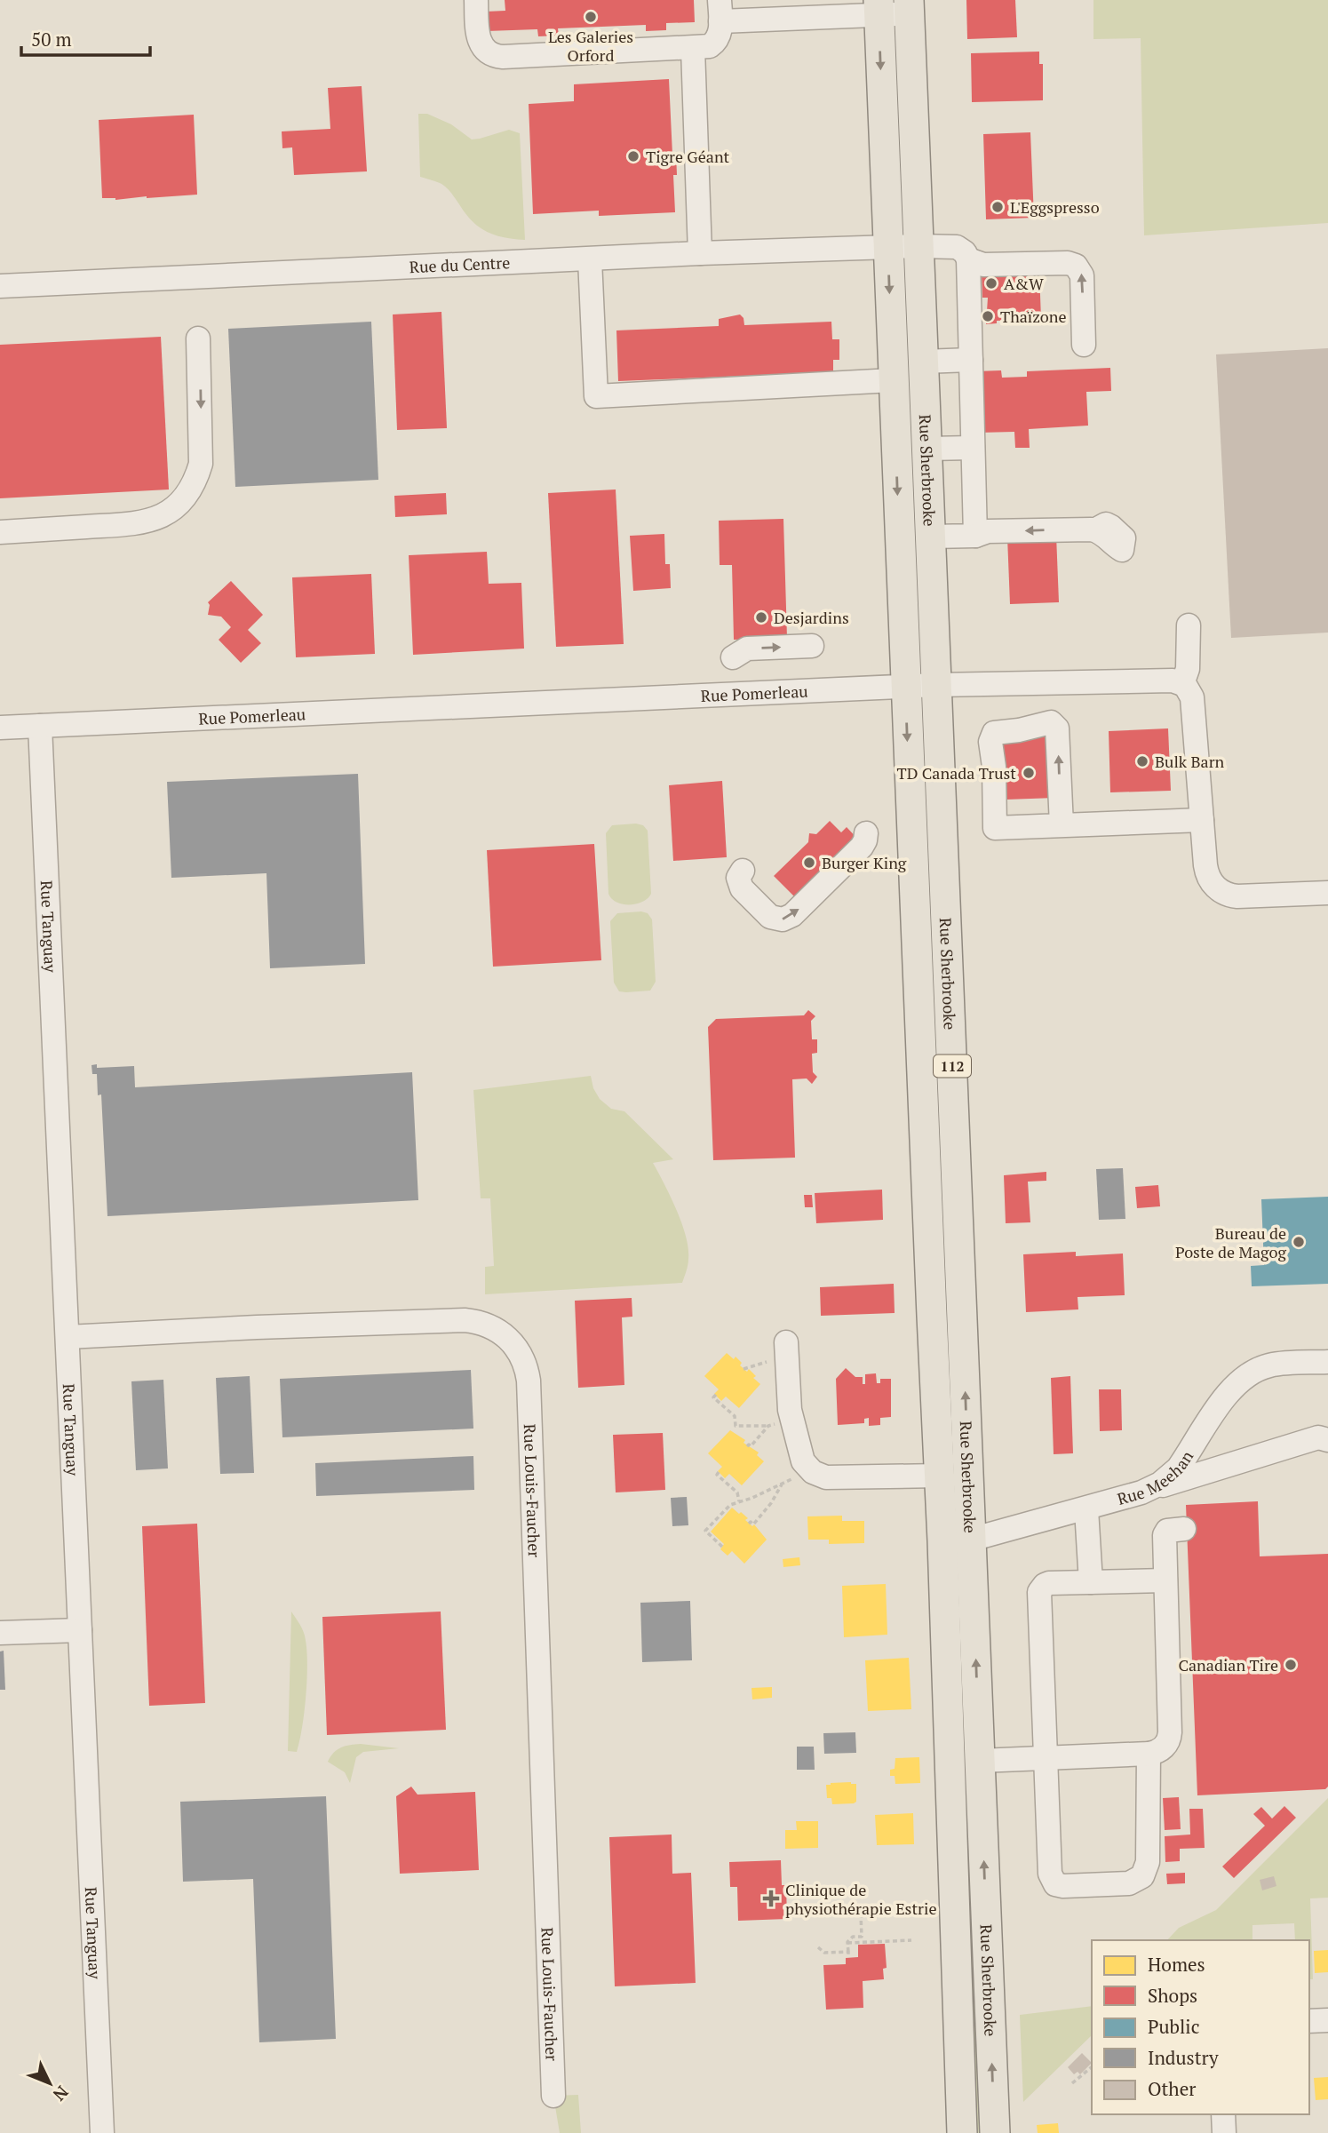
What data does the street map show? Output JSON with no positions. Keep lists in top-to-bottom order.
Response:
{
  "streets": {
    "main road": ["Rue Sherbrooke", "112"],
    "street": [
      "Rue du Centre",
      "Rue Pomerleau",
      "Rue Tanguay",
      "Rue Meehan",
      "Rue Louis-Faucher"
    ]
  },
  "crossings": [
    ["Rue du Centre", "Rue Sherbrooke"],
    ["Rue Sherbrooke", "Rue Pomerleau"],
    ["Rue Sherbrooke", "Rue Meehan"],
    ["Rue Pomerleau", "Rue Tanguay"],
    ["Rue Tanguay", "Rue Louis-Faucher"]
  ],
  "places": {
    "other": [
      "Les Galeries Orford",
      "Tigre Géant",
      "L'Eggspresso",
      "A&W",
      "Thaïzone",
      "Desjardins",
      "Bulk Barn",
      "TD Canada Trust",
      "Burger King",
      "Bureau de Poste de Magog",
      "Canadian Tire"
    ],
    "health": ["Clinique de physiothérapie Estrie"]
  },
  "legend": [
    "Homes",
    "Shops",
    "Public",
    "Industry",
    "Other"
  ],
  "scale_bar": "50 m",
  "north": "bottom right"
}
